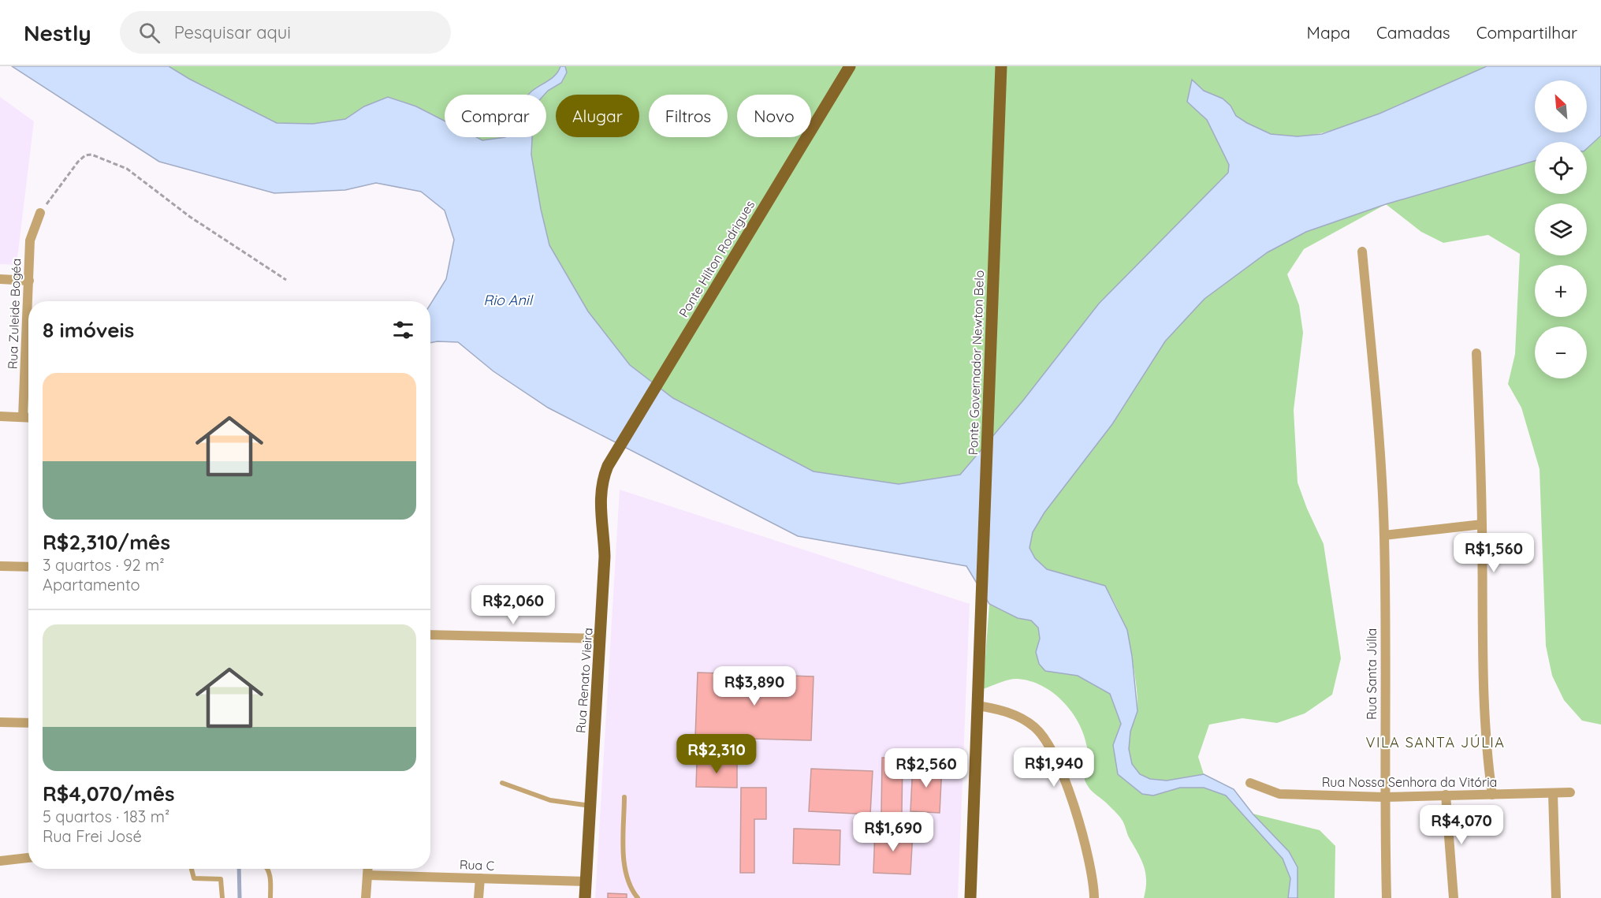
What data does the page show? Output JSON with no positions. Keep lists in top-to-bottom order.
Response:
{
  "streets": {
    "main road": ["Ponte Hilton Rodrigues", "Ponte Governador Newton Belo", "Rua Renato Vieira"],
    "street": [
      "Rua Zuleide Bogéa",
      "Rua Santa Júlia",
      "Rua Nossa Senhora da Vitória",
      "Rua C"
    ]
  },
  "crossings": [
    ["Ponte Hilton Rodrigues", "Rua Renato Vieira"],
    ["Rua Santa Júlia", "Rua Nossa Senhora da Vitória"],
    ["Rua Renato Vieira", "Rua C"]
  ],
  "districts": ["VILA SANTA JÚLIA"],
  "water": ["Rio Anil"],
  "north": "top left",
  "page": {
    "header": "Nestly",
    "search": "Pesquisar aqui",
    "nav": ["Mapa", "Camadas", "Compartilhar"],
    "map_buttons": ["+", "−"],
    "chip": [
      "Comprar",
      "Alugar",
      "Filtros",
      "Novo"
    ],
    "heading": "8 imóveis",
    "list": [
      {
        "name": "R$2,310/mês",
        "note": "3 quartos · 92 m² · Apartamento"
      },
      {
        "name": "R$4,070/mês",
        "note": "5 quartos · 183 m² · Rua Frei José"
      }
    ],
    "price": [
      "R$1,560",
      "R$2,060",
      "R$3,890",
      "R$2,310",
      "R$1,940",
      "R$2,560",
      "R$4,070",
      "R$1,690"
    ]
  }
}
